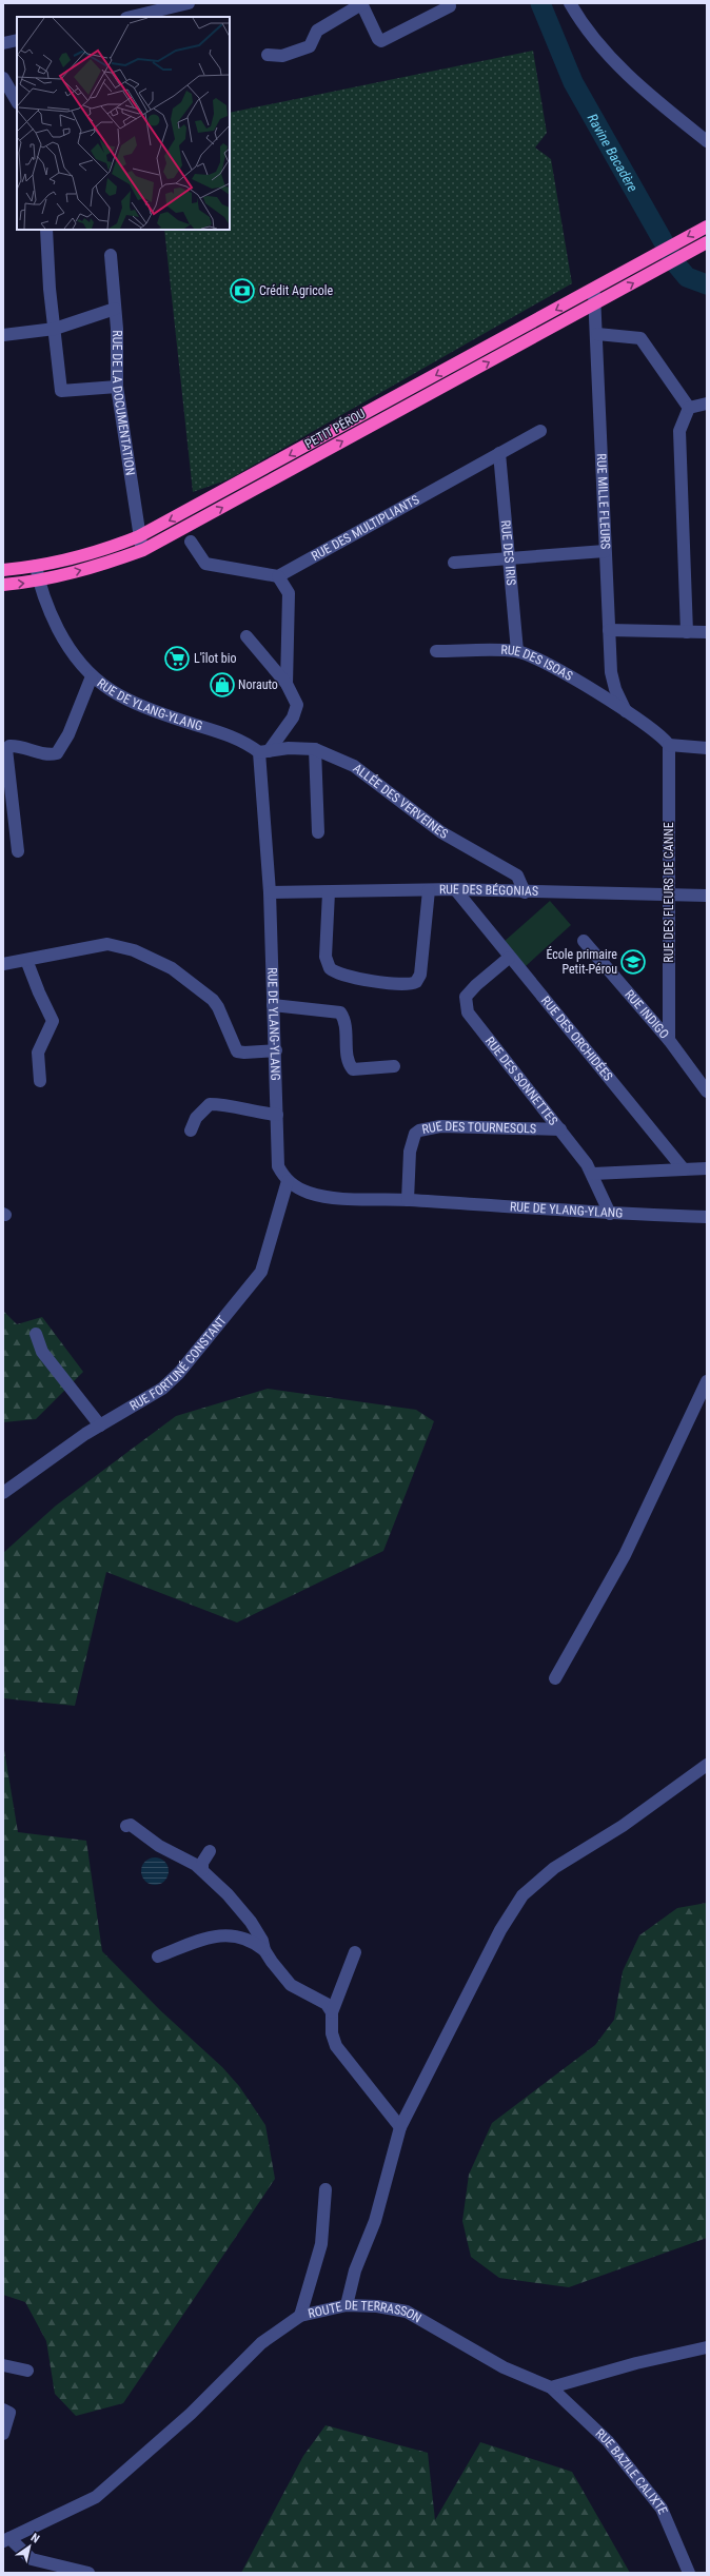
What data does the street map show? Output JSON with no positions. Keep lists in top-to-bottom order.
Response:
{
  "streets": {
    "highway": ["PETIT PÉROU"],
    "street": [
      "RUE DE LA DOCUMENTATION",
      "RUE MILLE FLEURS",
      "RUE DES MULTIPLIANTS",
      "RUE DES IRIS",
      "RUE DES ISOAS",
      "RUE DE YLANG-YLANG",
      "ALLÉE DES VERVEINES",
      "RUE DES BÉGONIAS",
      "RUE DES FLEURS DE CANNE",
      "RUE INDIGO",
      "RUE DES ORCHIDÉES",
      "RUE DES SONNETTES",
      "RUE DES TOURNESOLS",
      "RUE FORTUNÉ CONSTANT",
      "ROUTE DE TERRASSON",
      "RUE BAZILE CALIXTE"
    ]
  },
  "crossings": [
    ["RUE DE LA DOCUMENTATION", "PETIT PÉROU"],
    ["PETIT PÉROU", "RUE MILLE FLEURS"],
    ["PETIT PÉROU", "RUE DE YLANG-YLANG"],
    ["RUE MILLE FLEURS", "RUE DES ISOAS"],
    ["RUE DES MULTIPLIANTS", "RUE DES IRIS"],
    ["RUE DES IRIS", "RUE DES ISOAS"],
    ["RUE DES ISOAS", "RUE DES FLEURS DE CANNE"],
    ["RUE DE YLANG-YLANG", "ALLÉE DES VERVEINES"],
    ["RUE DE YLANG-YLANG", "RUE DES BÉGONIAS"],
    ["RUE DE YLANG-YLANG", "RUE DES SONNETTES"],
    ["RUE DE YLANG-YLANG", "RUE DES TOURNESOLS"],
    ["RUE DE YLANG-YLANG", "RUE FORTUNÉ CONSTANT"],
    ["ALLÉE DES VERVEINES", "RUE DES BÉGONIAS"],
    ["RUE DES BÉGONIAS", "RUE DES FLEURS DE CANNE"],
    ["RUE DES BÉGONIAS", "RUE DES ORCHIDÉES"],
    ["RUE DES FLEURS DE CANNE", "RUE INDIGO"],
    ["RUE DES ORCHIDÉES", "RUE DES SONNETTES"],
    ["RUE DES SONNETTES", "RUE DES TOURNESOLS"],
    ["ROUTE DE TERRASSON", "RUE BAZILE CALIXTE"]
  ],
  "water": ["Ravine Bacadère"],
  "places": {
    "bank": ["Crédit Agricole"],
    "supermarket": ["L'îlot bio"],
    "shop": ["Norauto"],
    "school or university": ["École primaire Petit-Pérou"]
  },
  "north": "top right"
}
